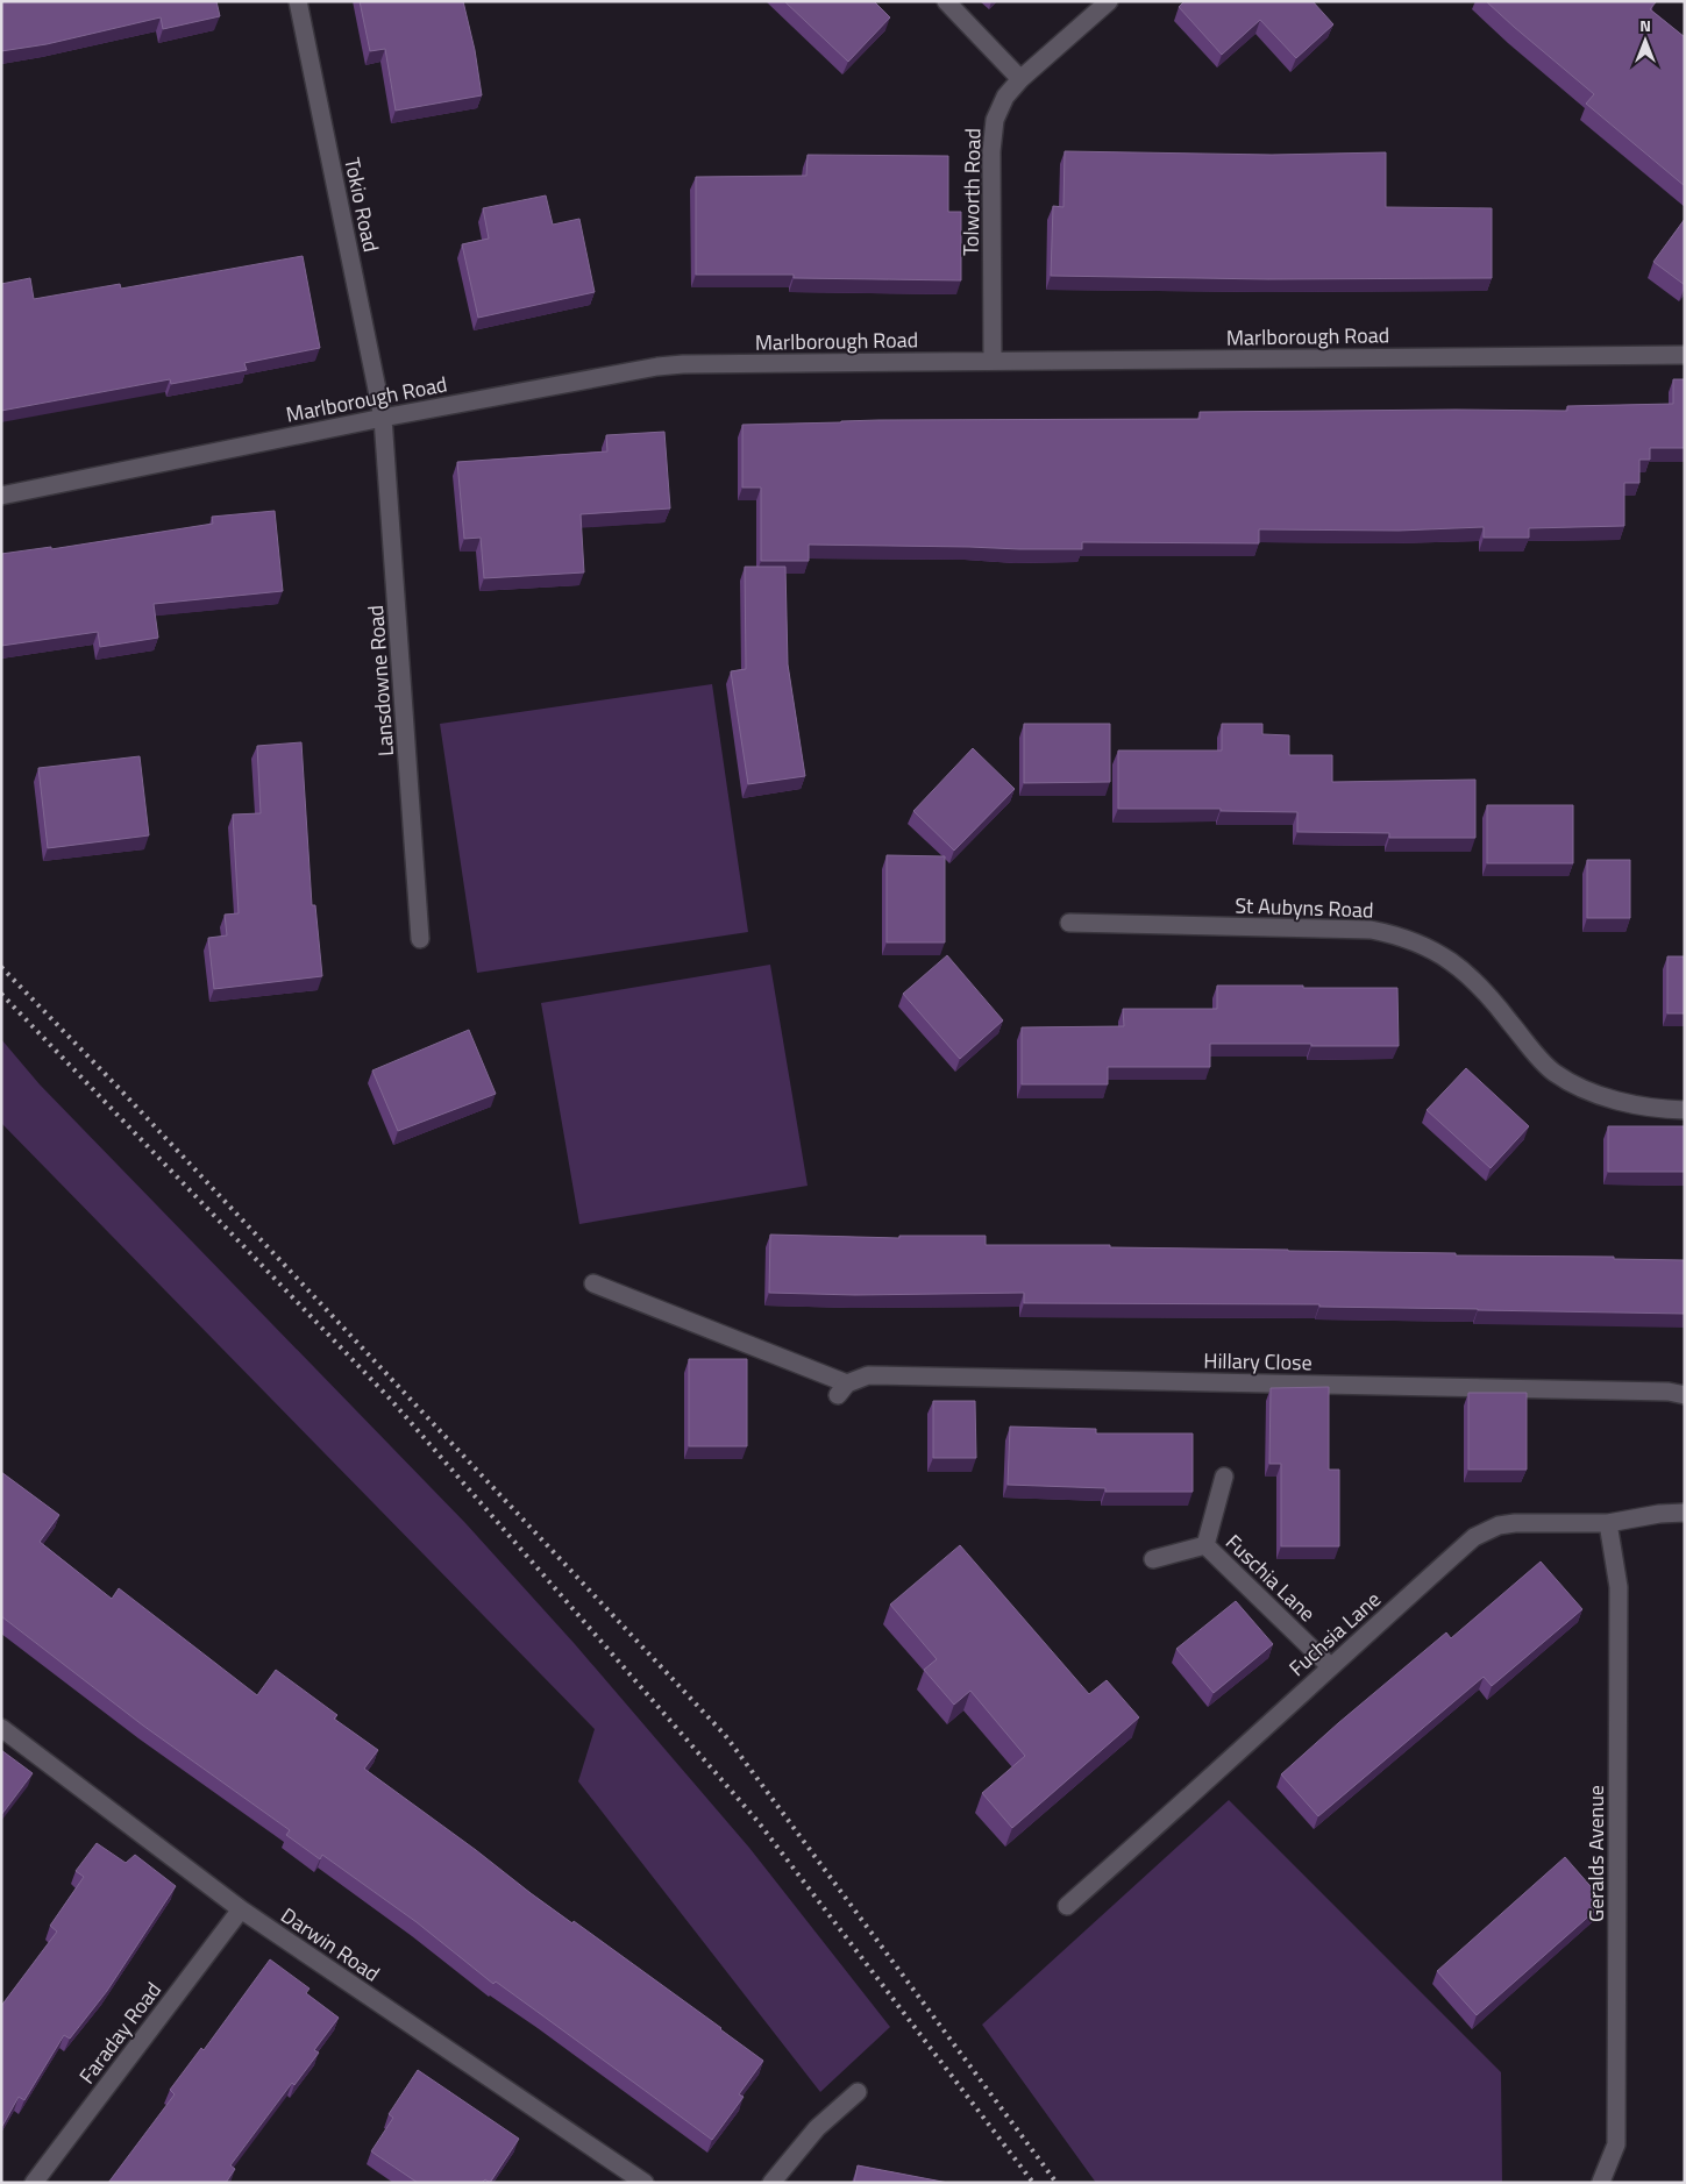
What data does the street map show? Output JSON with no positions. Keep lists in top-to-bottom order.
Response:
{
  "streets": {
    "street": [
      "Tolworth Road",
      "Tokio Road",
      "Marlborough Road",
      "Lansdowne Road",
      "St Aubyns Road",
      "Hillary Close",
      "Fuschia Lane",
      "Fuchsia Lane",
      "Geralds Avenue",
      "Darwin Road",
      "Faraday Road"
    ]
  },
  "crossings": [
    ["Tolworth Road", "Marlborough Road"],
    ["Tokio Road", "Marlborough Road"],
    ["Tokio Road", "Lansdowne Road"],
    ["Marlborough Road", "Lansdowne Road"],
    ["Fuschia Lane", "Fuchsia Lane"],
    ["Fuchsia Lane", "Geralds Avenue"],
    ["Darwin Road", "Faraday Road"]
  ],
  "north": "top"
}
